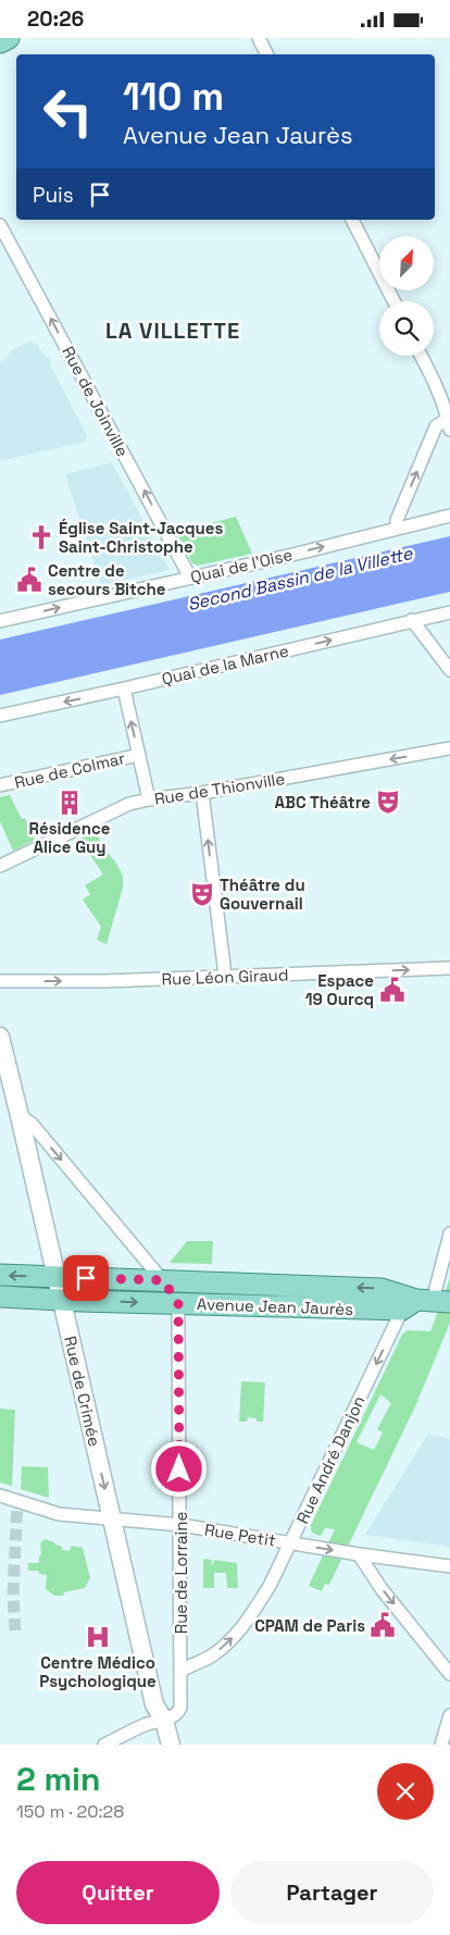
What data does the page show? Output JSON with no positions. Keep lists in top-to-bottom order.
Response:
{
  "streets": {
    "main road": ["Avenue Jean Jaurès"],
    "street": [
      "Rue de Joinville",
      "Quai de l'Oise",
      "Quai de la Marne",
      "Rue de Colmar",
      "Rue de Thionville",
      "Rue Léon Giraud",
      "Rue de Crimée",
      "Rue André Danjon",
      "Rue Petit",
      "Rue de Lorraine"
    ]
  },
  "crossings": [
    ["Rue de Joinville", "Quai de l'Oise"],
    ["Avenue Jean Jaurès", "Rue de Crimée"],
    ["Avenue Jean Jaurès", "Rue André Danjon"],
    ["Avenue Jean Jaurès", "Rue de Lorraine"],
    ["Rue de Crimée", "Rue Petit"],
    ["Rue de Crimée", "Rue de Lorraine"],
    ["Rue André Danjon", "Rue Petit"],
    ["Rue André Danjon", "Rue de Lorraine"],
    ["Rue Petit", "Rue de Lorraine"]
  ],
  "one_way": [
    "Rue de Joinville",
    "Quai de l'Oise",
    "Rue de Thionville",
    "Rue Léon Giraud"
  ],
  "districts": ["LA VILLETTE"],
  "water": ["Second Bassin de la Villette"],
  "places": {
    "church": ["Église Saint-Jacques Saint-Christophe"],
    "public building": ["Centre de secours Bitche", "Espace 19 Ourcq", "CPAM de Paris"],
    "theatre": ["ABC Théâtre", "Théâtre du Gouvernail"],
    "building": ["Résidence Alice Guy"],
    "hospital": ["Centre Médico Psychologique"]
  },
  "north": "top right",
  "page": {
    "status": "20:26",
    "turn": ["110 m", "Avenue Jean Jaurès"],
    "then": "Puis",
    "heading": ["2 min", "150 m · 20:28"],
    "buttons": ["Quitter", "Partager"]
  }
}
